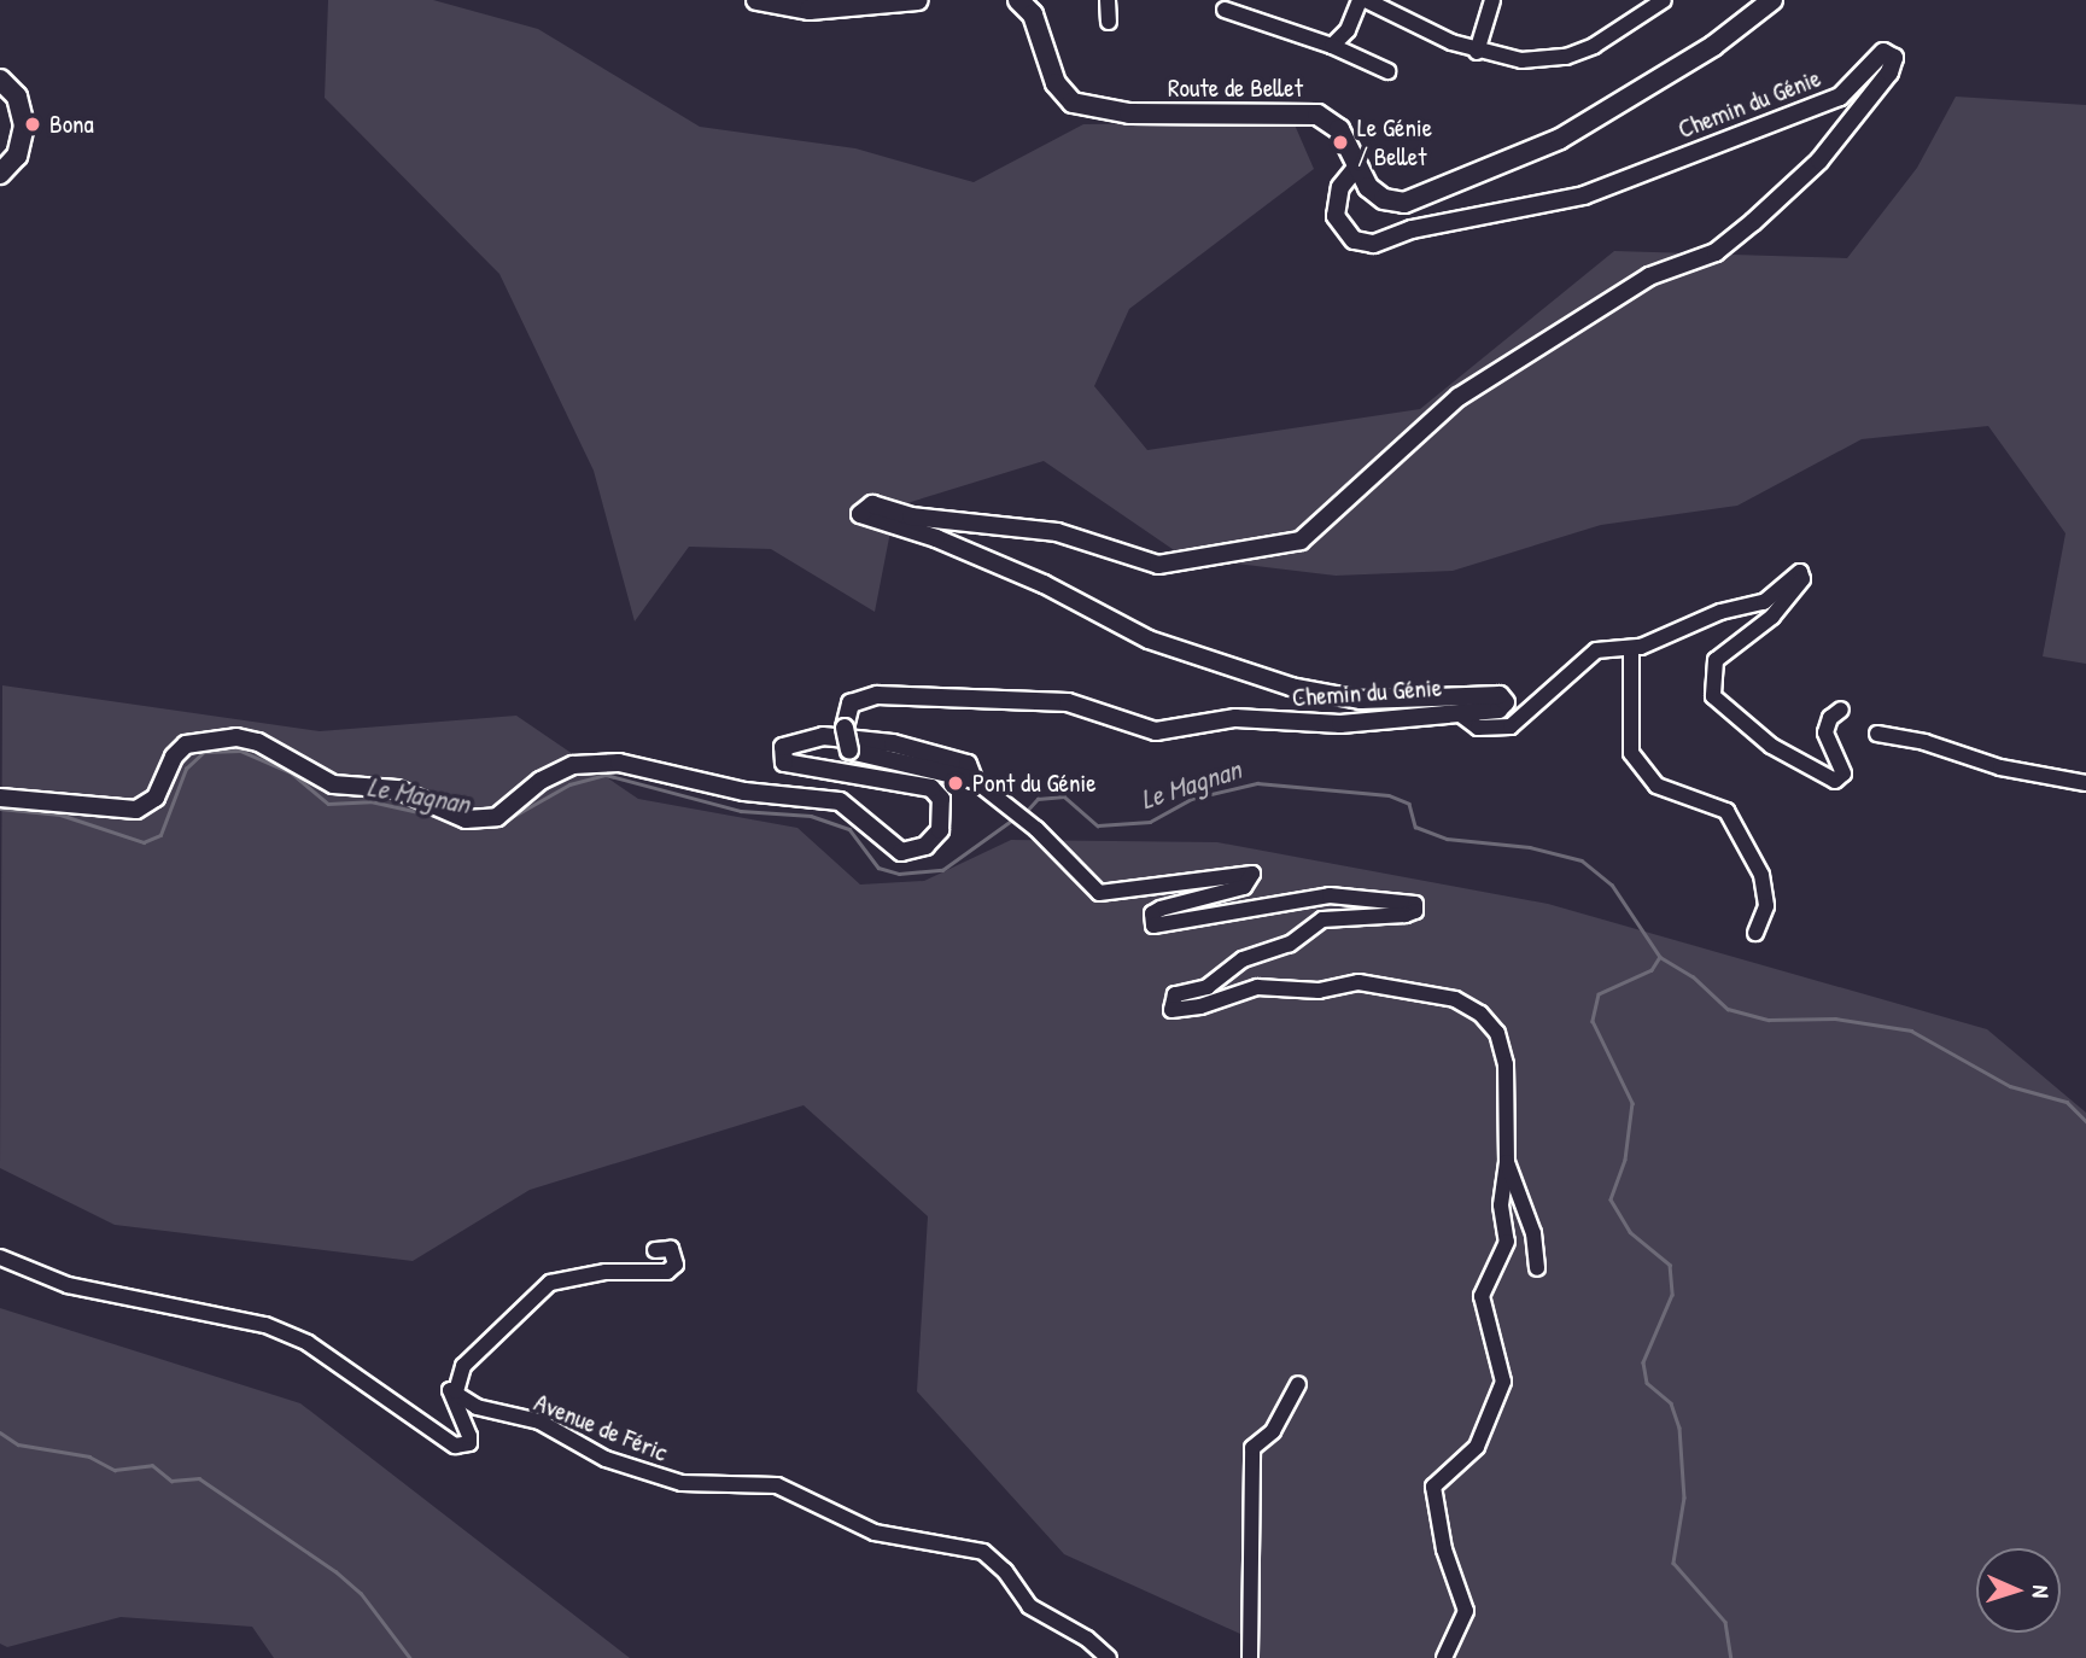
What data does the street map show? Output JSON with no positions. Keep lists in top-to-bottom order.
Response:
{
  "streets": {
    "main road": ["Route de Bellet"],
    "street": ["Chemin du Génie", "Avenue de Féric"]
  },
  "crossings": [
    ["Route de Bellet", "Chemin du Génie"]
  ],
  "water": ["Le Magnan"],
  "places": ["Bona", "Le Génie / Bellet", "Pont du Génie"],
  "north": "right"
}
